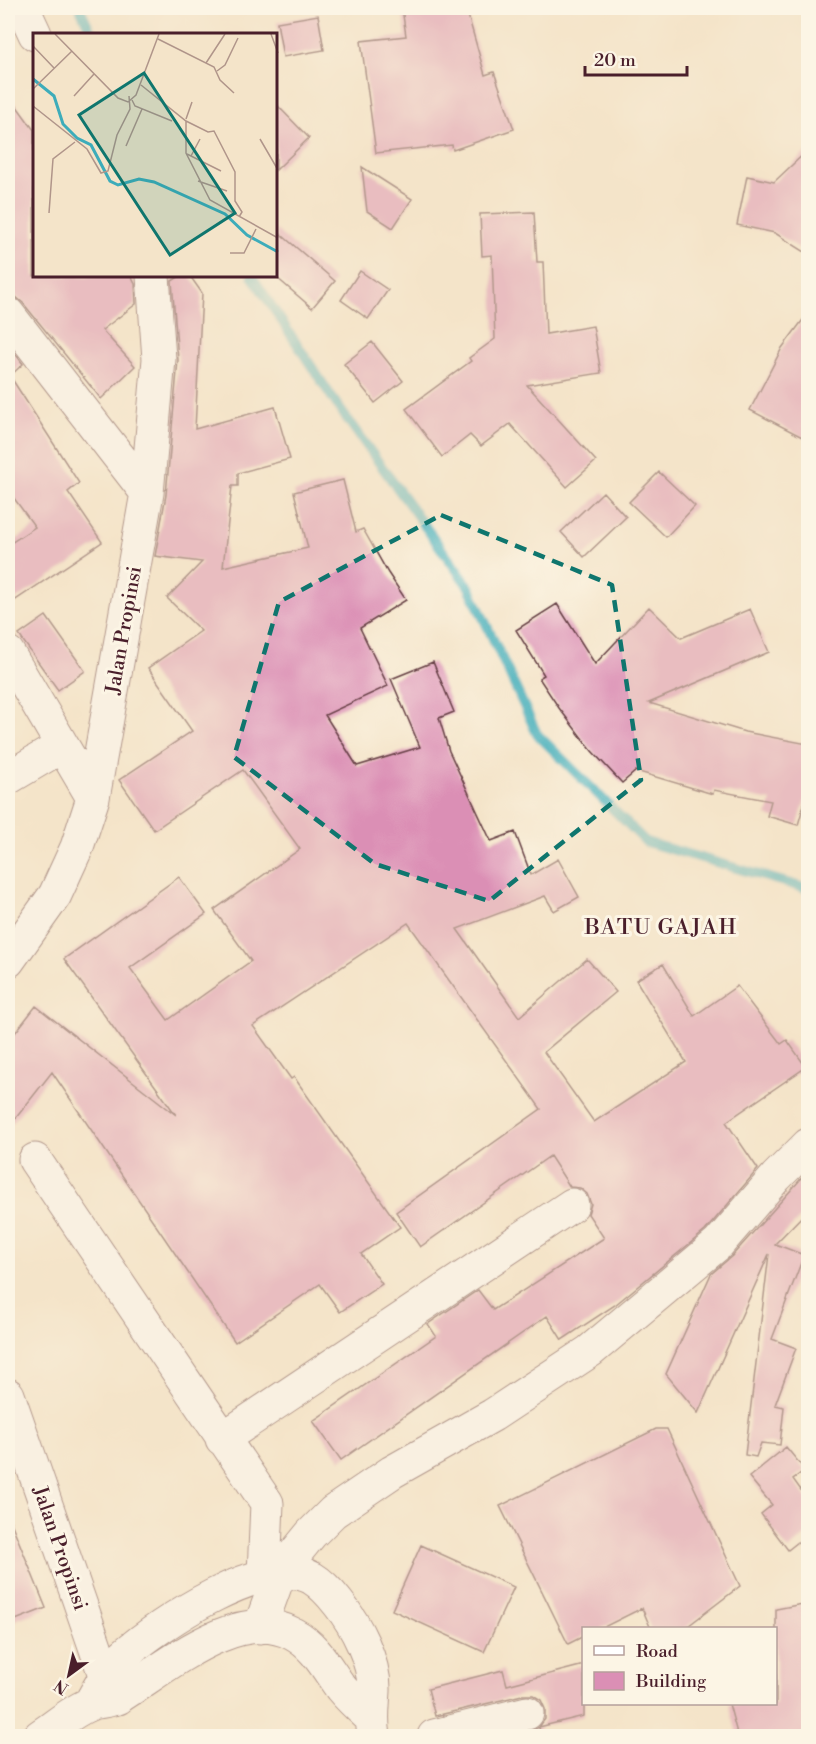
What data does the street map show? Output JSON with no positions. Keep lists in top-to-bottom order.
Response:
{
  "streets": {
    "main road": ["Jalan Propinsi"]
  },
  "districts": ["BATU GAJAH"],
  "legend": ["Road", "Building"],
  "scale_bar": "20 m",
  "north": "bottom left"
}
